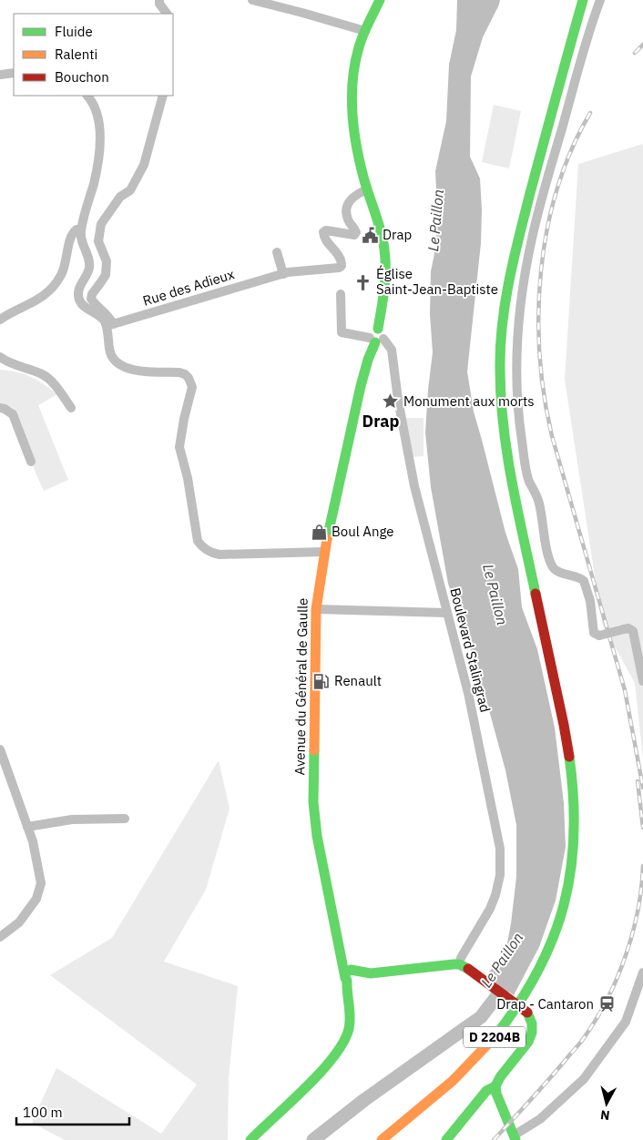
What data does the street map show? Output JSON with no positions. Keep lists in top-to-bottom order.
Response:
{
  "streets": {
    "main road": ["Avenue du Général de Gaulle", "D 2204B"],
    "street": ["Rue des Adieux", "Boulevard Stalingrad"]
  },
  "crossings": [
    ["Boulevard Stalingrad", "Avenue du Général de Gaulle"]
  ],
  "districts": ["Drap"],
  "water": ["Le Paillon"],
  "places": {
    "public building": ["Drap"],
    "church": ["Église Saint-Jean-Baptiste"],
    "place": ["Monument aux morts"],
    "shop": ["Boul Ange"],
    "fuel station": ["Renault"],
    "station": ["Drap - Cantaron"]
  },
  "legend": ["Fluide", "Ralenti", "Bouchon"],
  "scale_bar": "100 m",
  "north": "bottom"
}
